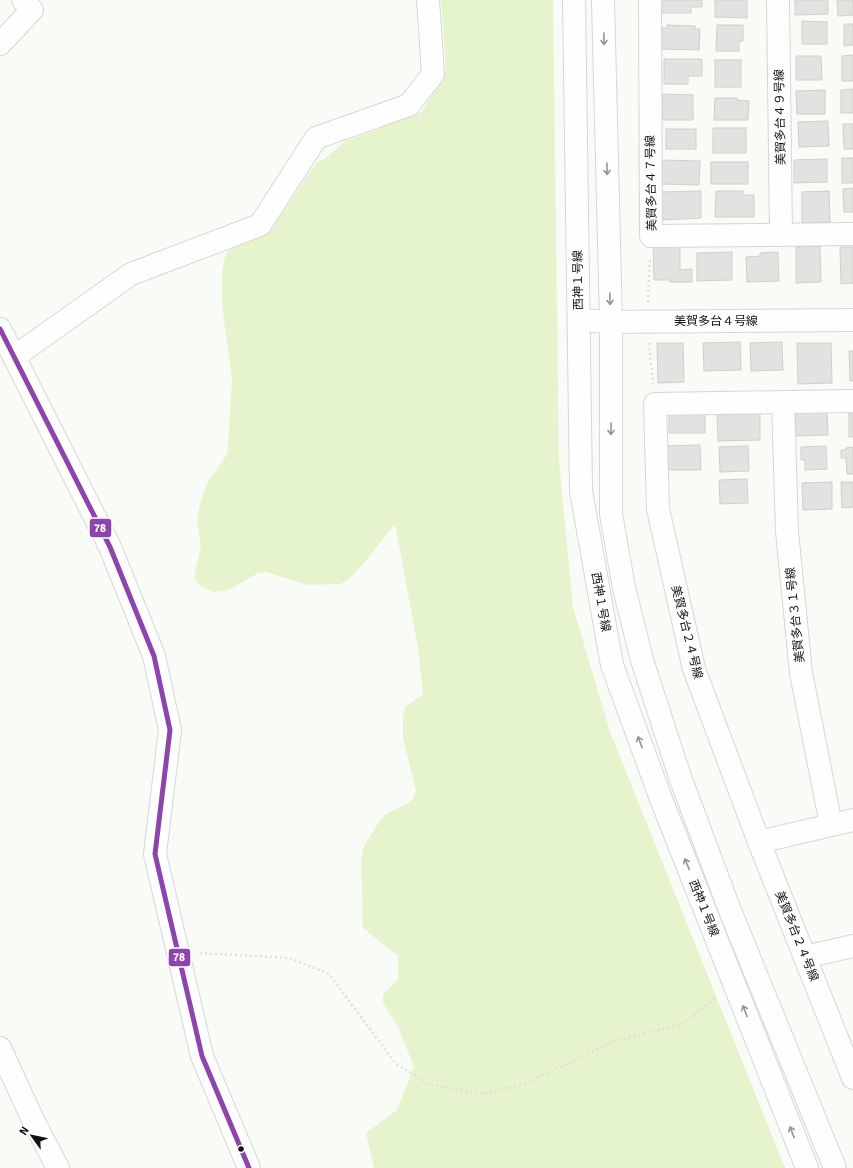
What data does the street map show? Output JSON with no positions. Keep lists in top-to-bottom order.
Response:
{
  "streets": {
    "street": [
      "美賀多台４９号線",
      "美賀多台４７号線",
      "西神１号線",
      "美賀多台４号線",
      "美賀多台３１号線",
      "美賀多台２４号線"
    ]
  },
  "crossings": [
    ["美賀多台４９号線", "美賀多台４７号線"],
    ["西神１号線", "美賀多台４号線"]
  ],
  "lines": ["transit line 78"],
  "north": "top left"
}
